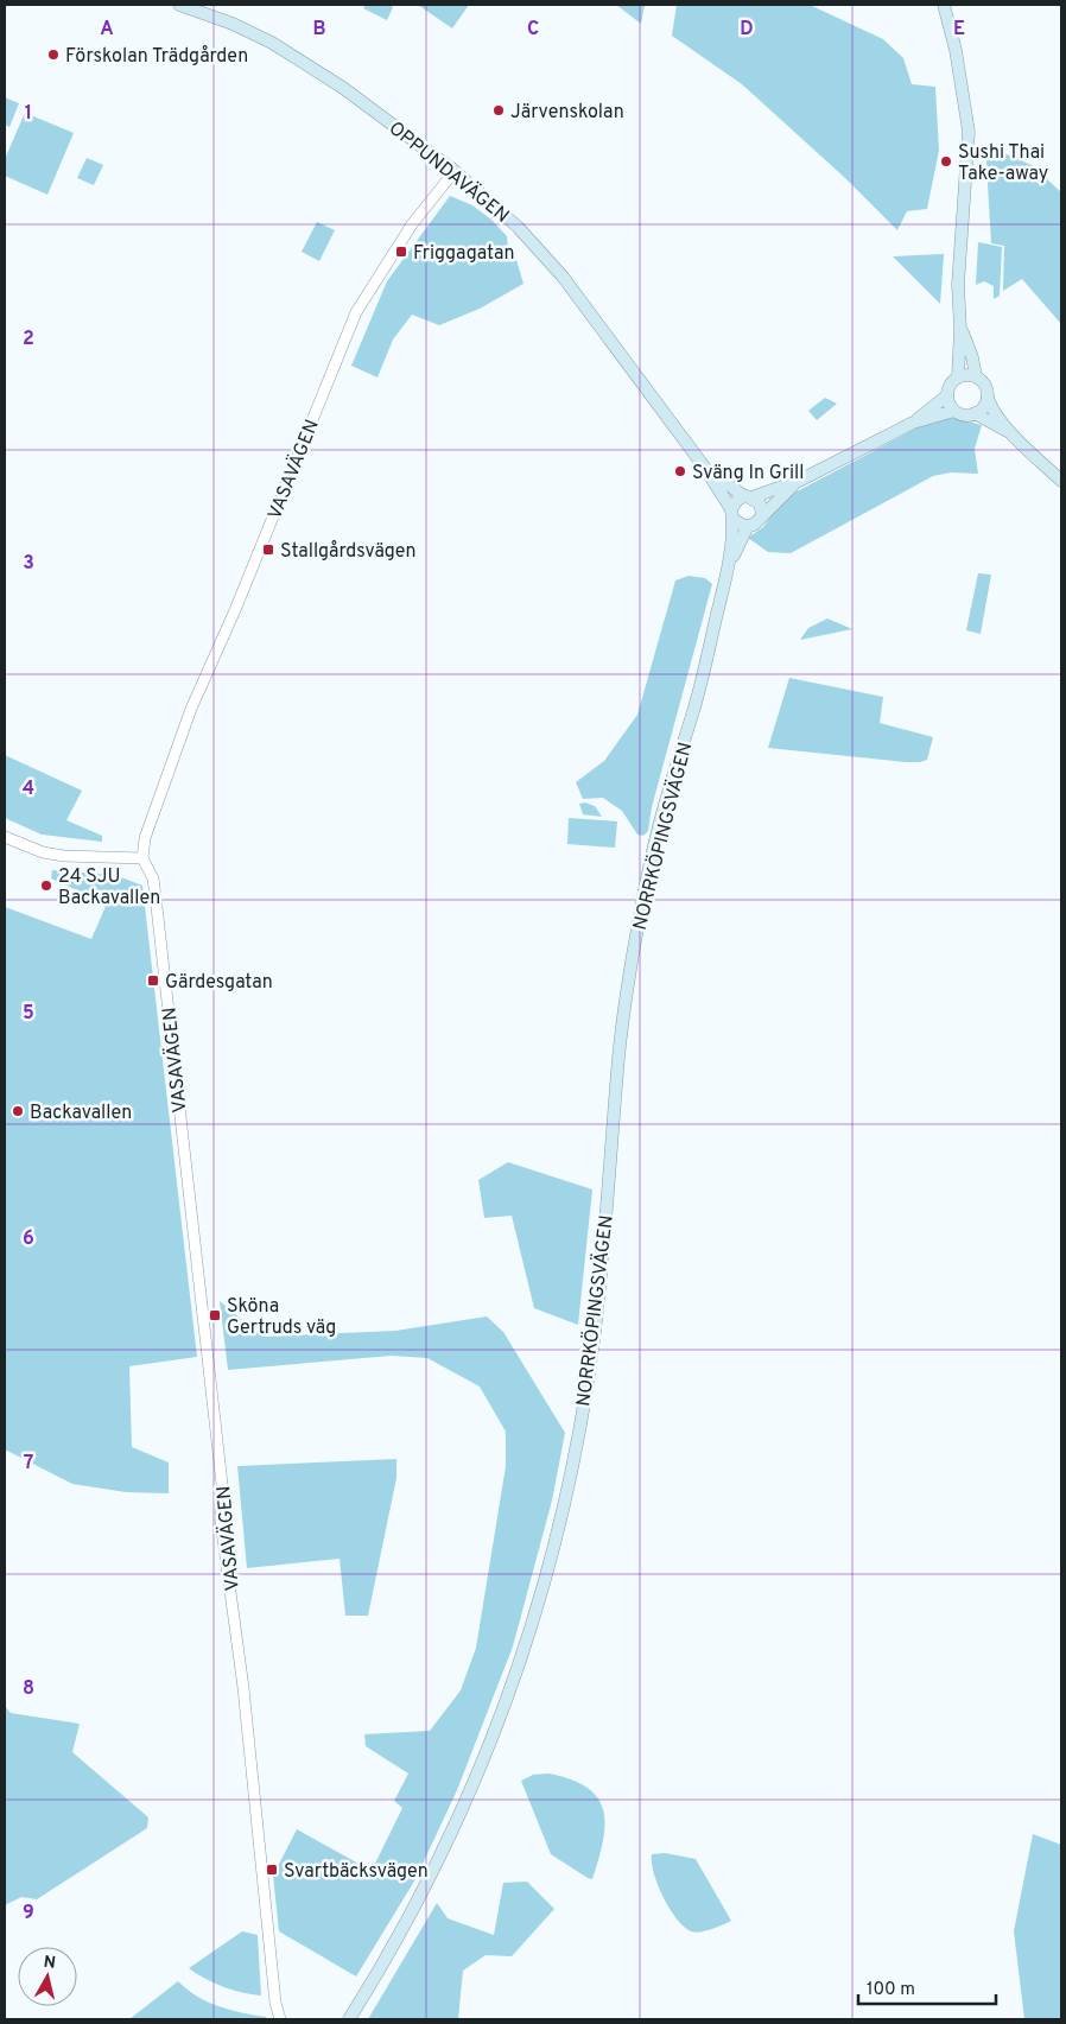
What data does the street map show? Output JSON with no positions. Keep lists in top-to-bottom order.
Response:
{
  "streets": {
    "main road": ["OPPUNDAVÄGEN", "NORRKÖPINGSVÄGEN"],
    "street": ["VASAVÄGEN"]
  },
  "crossings": [
    ["OPPUNDAVÄGEN", "VASAVÄGEN"],
    ["OPPUNDAVÄGEN", "NORRKÖPINGSVÄGEN"]
  ],
  "places": {
    "other": [
      "Förskolan Trädgården",
      "Järvenskolan",
      "Sushi Thai Take-away",
      "Sväng In Grill",
      "24 SJU Backavallen",
      "Backavallen"
    ],
    "transit": [
      "Friggagatan",
      "Stallgårdsvägen",
      "Gärdesgatan",
      "Sköna Gertruds väg",
      "Svartbäcksvägen"
    ]
  },
  "scale_bar": "100 m",
  "north": "top",
  "grid": {
    "columns": [
      "A",
      "B",
      "C",
      "D",
      "E"
    ],
    "rows": [
      "1",
      "2",
      "3",
      "4",
      "5",
      "6",
      "7",
      "8",
      "9"
    ]
  }
}
